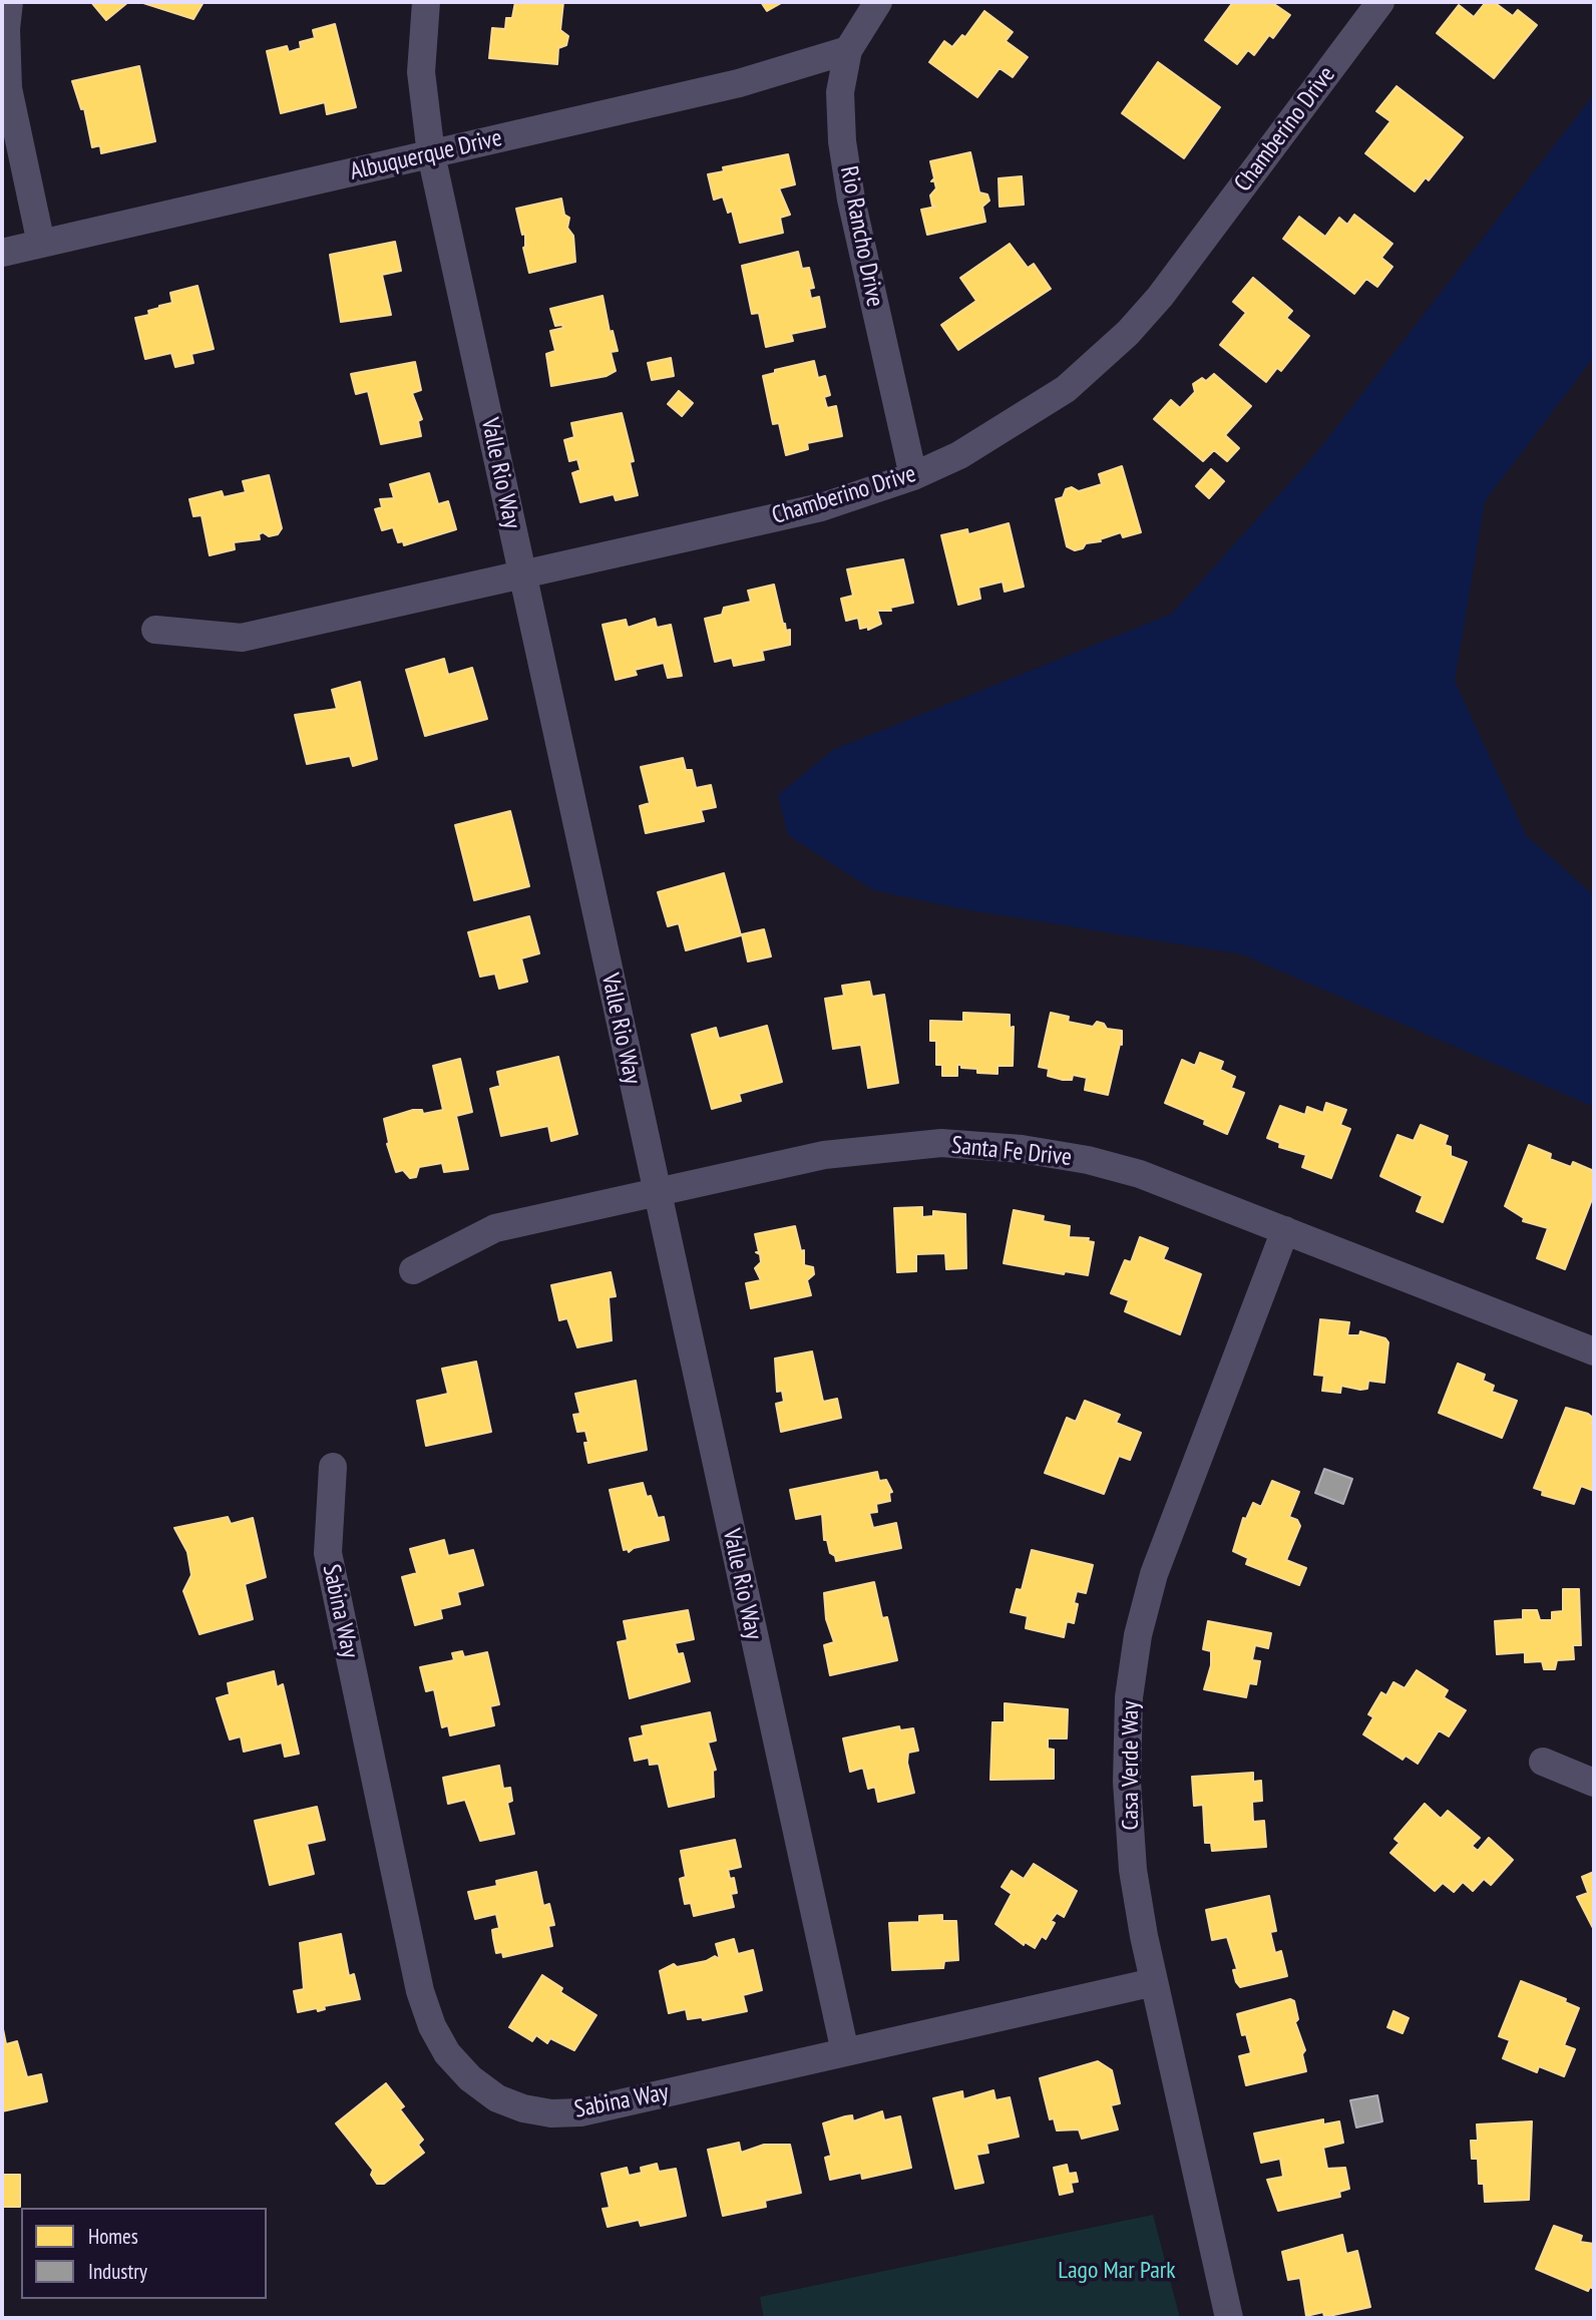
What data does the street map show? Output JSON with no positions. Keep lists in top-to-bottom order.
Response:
{
  "streets": {
    "street": [
      "Chamberino Drive",
      "Albuquerque Drive",
      "Rio Rancho Drive",
      "Valle Rio Way",
      "Santa Fe Drive",
      "Sabina Way",
      "Casa Verde Way"
    ]
  },
  "crossings": [
    ["Chamberino Drive", "Rio Rancho Drive"],
    ["Chamberino Drive", "Valle Rio Way"],
    ["Albuquerque Drive", "Rio Rancho Drive"],
    ["Albuquerque Drive", "Valle Rio Way"],
    ["Valle Rio Way", "Santa Fe Drive"],
    ["Valle Rio Way", "Sabina Way"],
    ["Santa Fe Drive", "Casa Verde Way"],
    ["Sabina Way", "Casa Verde Way"]
  ],
  "parks": ["Lago Mar Park"],
  "legend": ["Homes", "Industry"]
}
